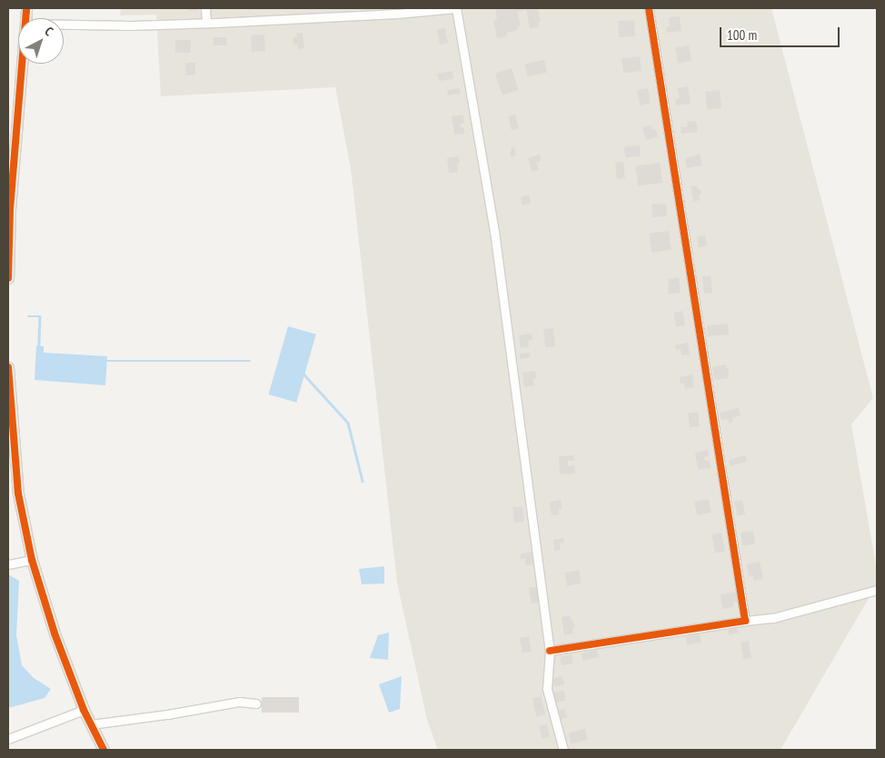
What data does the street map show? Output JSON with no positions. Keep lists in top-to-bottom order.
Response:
{
  "scale_bar": "100 m",
  "north": "top right"
}
